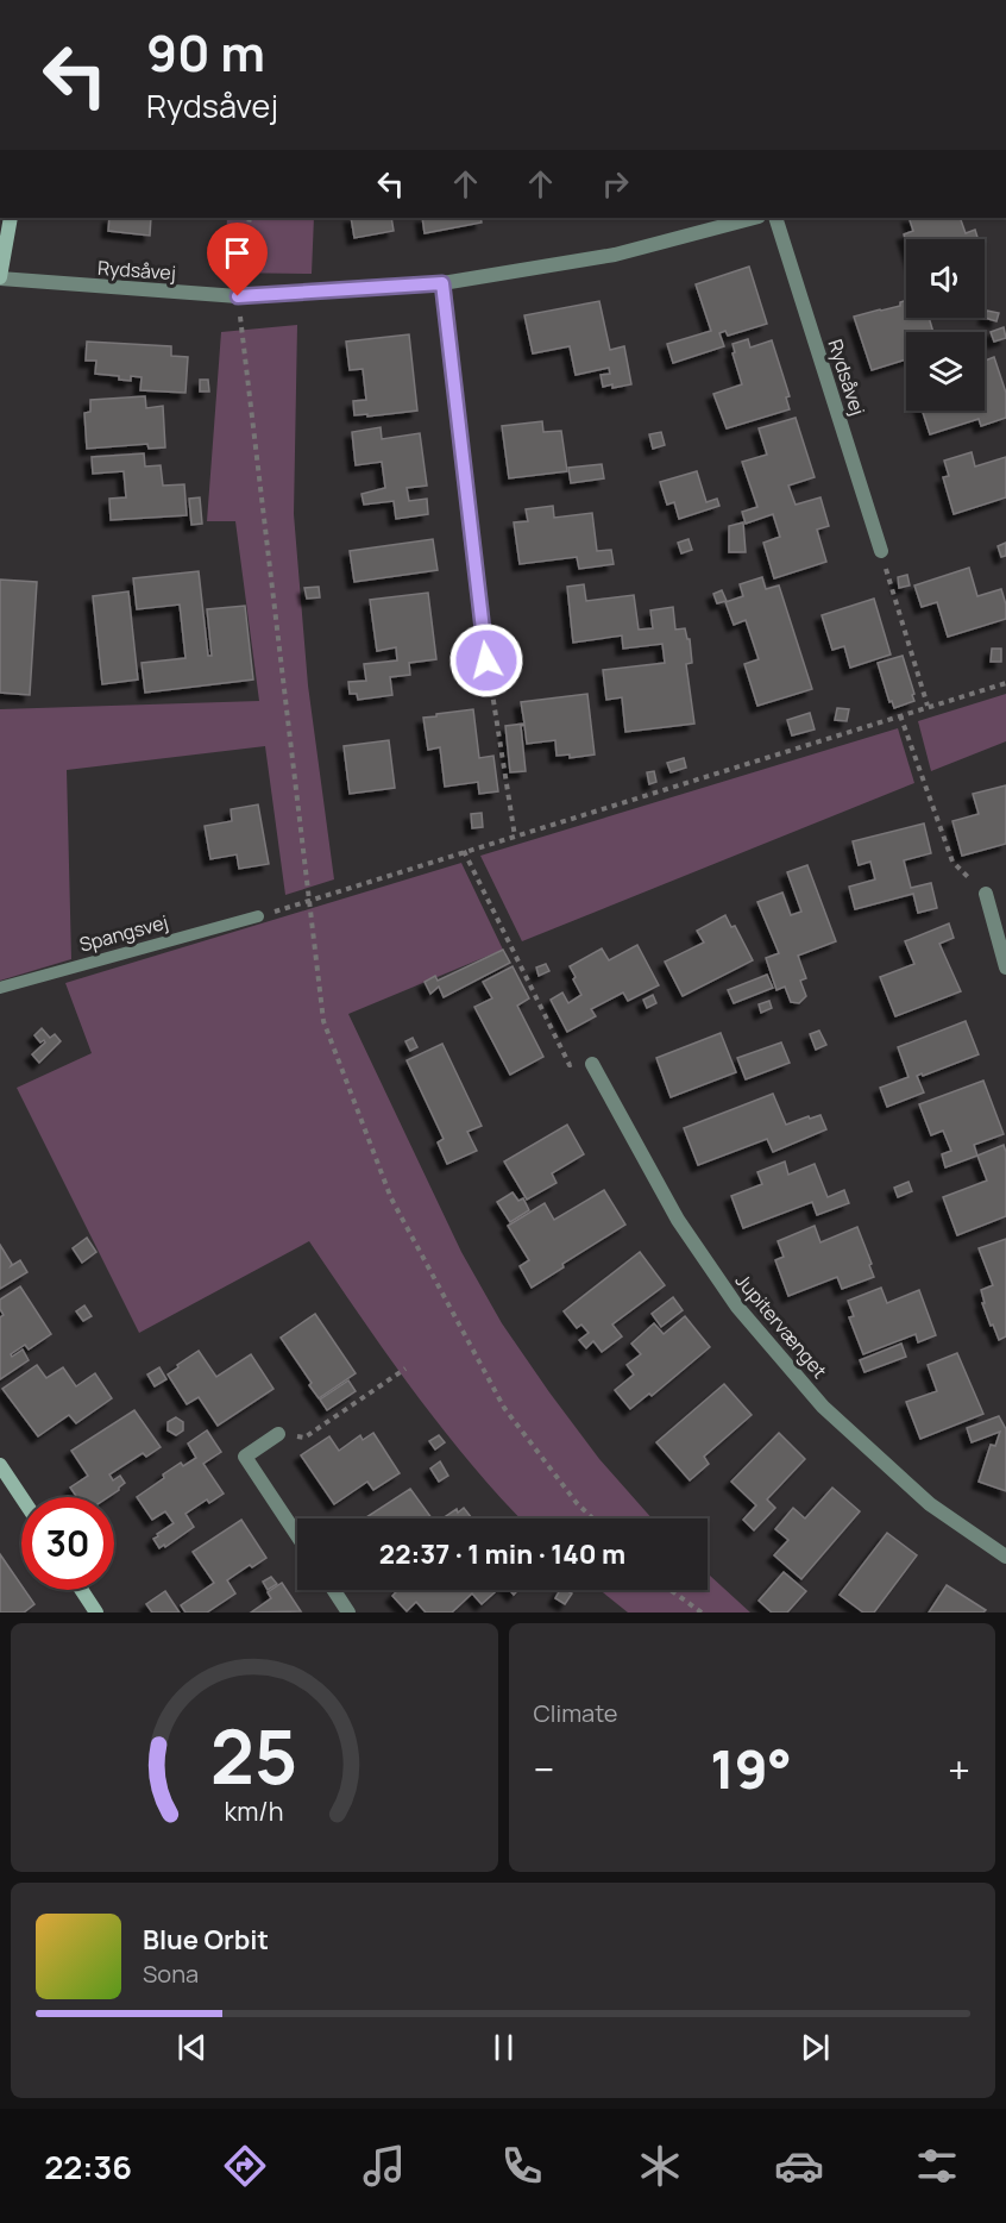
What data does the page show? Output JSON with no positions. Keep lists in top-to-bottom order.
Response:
{
  "streets": {
    "street": ["Rydsåvej", "Jupitervænget"],
    "lane": ["Spangsvej"]
  },
  "page": {
    "turn": ["90 m", "Rydsåvej"],
    "limit": "30",
    "trip": "22:37 · 1 min · 140 m",
    "tile": "Climate",
    "heat": ["−", "19°", "+"],
    "song": ["Blue Orbit", "Sona"],
    "tabs": "22:36",
    "gauge": ["25", "km/h"]
  }
}
